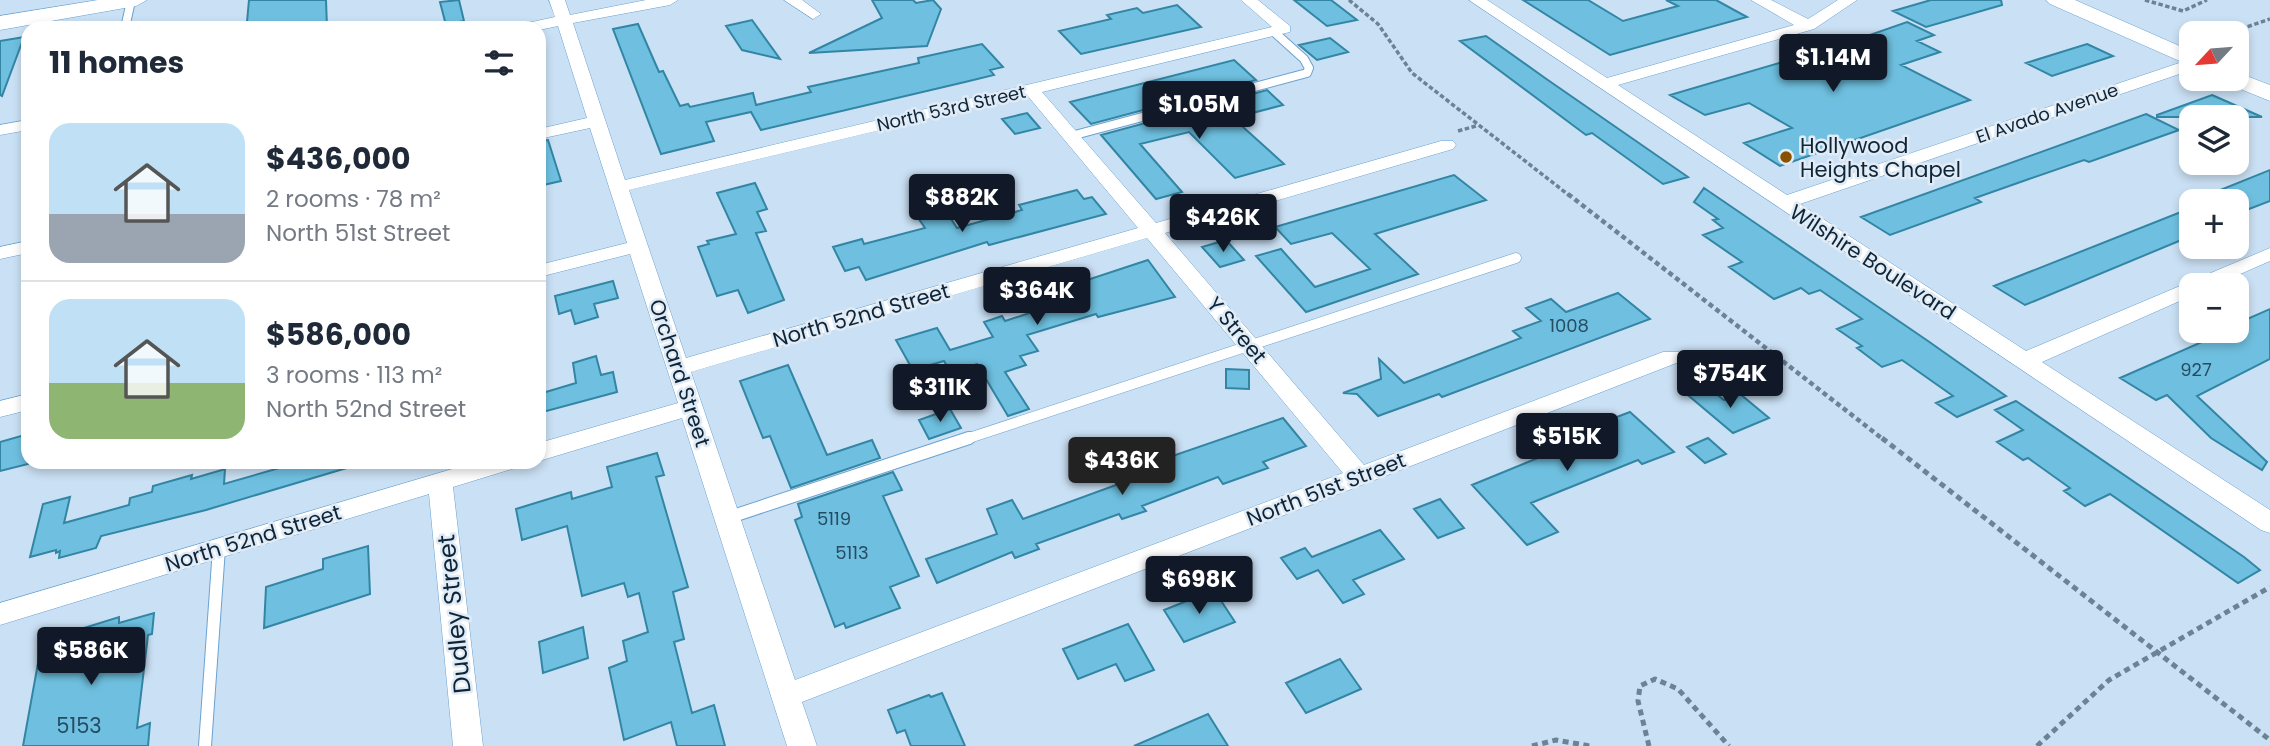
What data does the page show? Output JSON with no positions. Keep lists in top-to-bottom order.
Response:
{
  "streets": {
    "street": [
      "North 53rd Street",
      "El Avado Avenue",
      "Wilshire Boulevard",
      "North 52nd Street",
      "Y Street",
      "Orchard Street",
      "North 51st Street",
      "Dudley Street"
    ]
  },
  "crossings": [
    ["North 53rd Street", "Y Street"],
    ["North 53rd Street", "Orchard Street"],
    ["El Avado Avenue", "Wilshire Boulevard"],
    ["North 52nd Street", "Y Street"],
    ["North 52nd Street", "Orchard Street"],
    ["North 52nd Street", "Dudley Street"],
    ["Y Street", "North 51st Street"],
    ["Orchard Street", "North 51st Street"]
  ],
  "places": ["Hollywood Heights Chapel"],
  "house_numbers": [
    "1008",
    "927",
    "5119",
    "5113",
    "5153"
  ],
  "north": "bottom left",
  "page": {
    "map_buttons": ["+", "−"],
    "heading": "11 homes",
    "price": [
      "$1.14M",
      "$1.05M",
      "$882K",
      "$426K",
      "$364K",
      "$754K",
      "$311K",
      "$515K",
      "$436K",
      "$698K",
      "$586K"
    ],
    "list": [
      {
        "name": "$436,000",
        "note": "2 rooms · 78 m² · North 51st Street"
      },
      {
        "name": "$586,000",
        "note": "3 rooms · 113 m² · North 52nd Street"
      }
    ]
  }
}
